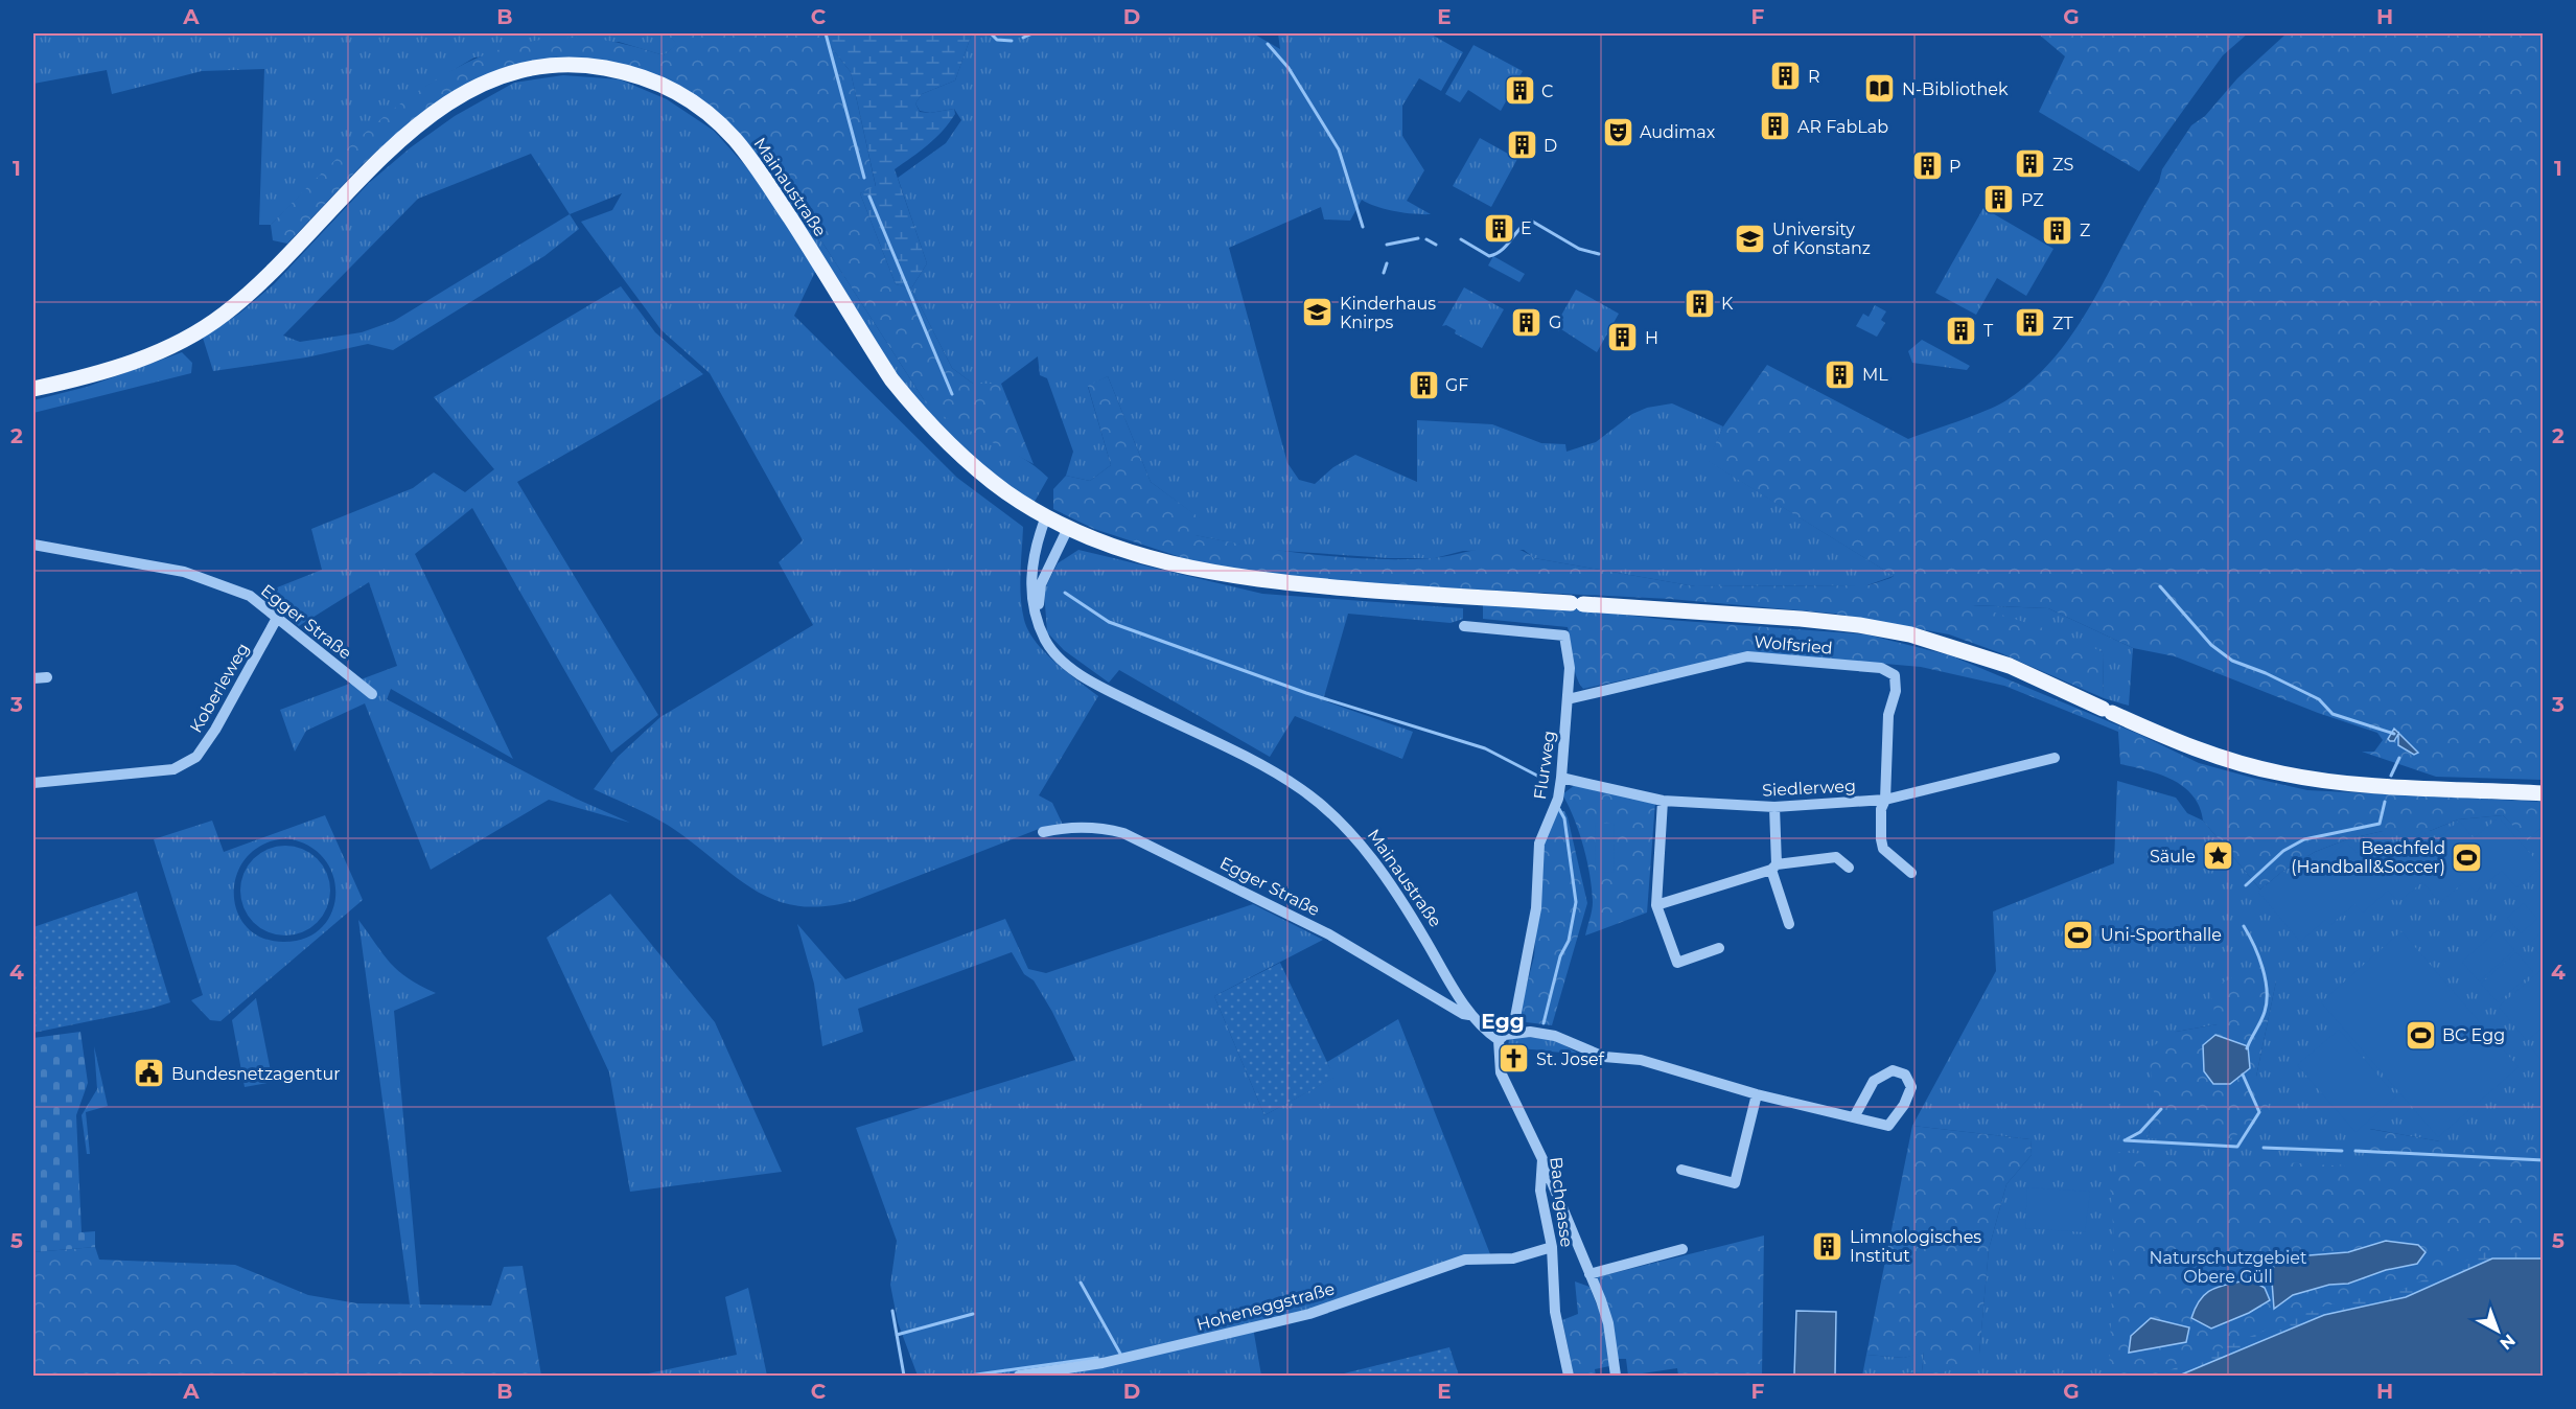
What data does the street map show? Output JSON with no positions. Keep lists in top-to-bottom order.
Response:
{
  "streets": {
    "main road": ["Mainaustraße"],
    "street": [
      "Egger Straße",
      "Wolfsried",
      "Koberleweg",
      "Flurweg",
      "Siedlerweg",
      "Bachgasse",
      "Hoheneggstraße"
    ]
  },
  "crossings": [
    ["Mainaustraße", "Egger Straße"],
    ["Mainaustraße", "Bachgasse"],
    ["Egger Straße", "Koberleweg"],
    ["Wolfsried", "Flurweg"],
    ["Wolfsried", "Siedlerweg"],
    ["Flurweg", "Siedlerweg"],
    ["Bachgasse", "Hoheneggstraße"]
  ],
  "districts": ["Egg"],
  "parks": ["Naturschutzgebiet Obere Güll"],
  "places": {
    "building": [
      "R",
      "C",
      "AR FabLab",
      "D",
      "ZS",
      "P",
      "PZ",
      "E",
      "Z",
      "K",
      "G",
      "ZT",
      "T",
      "H",
      "ML",
      "GF",
      "Limnologisches Institut"
    ],
    "library": ["N-Bibliothek"],
    "theatre": ["Audimax"],
    "school or university": ["University of Konstanz", "Kinderhaus Knirps"],
    "place": ["Säule"],
    "sports": ["Beachfeld (Handball&Soccer)", "Uni-Sporthalle", "BC Egg"],
    "church": ["St. Josef"],
    "public building": ["Bundesnetzagentur"]
  },
  "north": "bottom right",
  "grid": {
    "columns": [
      "A",
      "B",
      "C",
      "D",
      "E",
      "F",
      "G",
      "H"
    ],
    "rows": [
      "1",
      "2",
      "3",
      "4",
      "5"
    ]
  }
}
